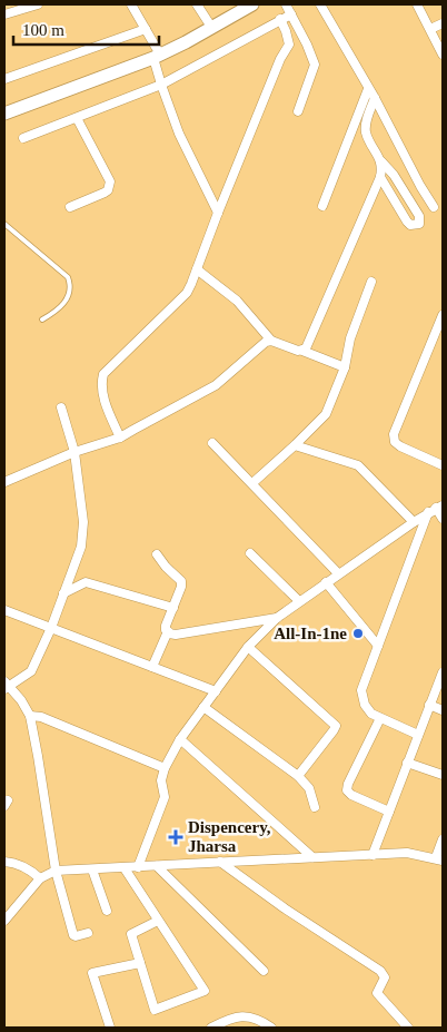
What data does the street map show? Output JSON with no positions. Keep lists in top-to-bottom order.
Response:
{
  "places": {
    "other": ["All-In-1ne"],
    "health": ["Dispencery, Jharsa"]
  },
  "scale_bar": "100 m"
}
